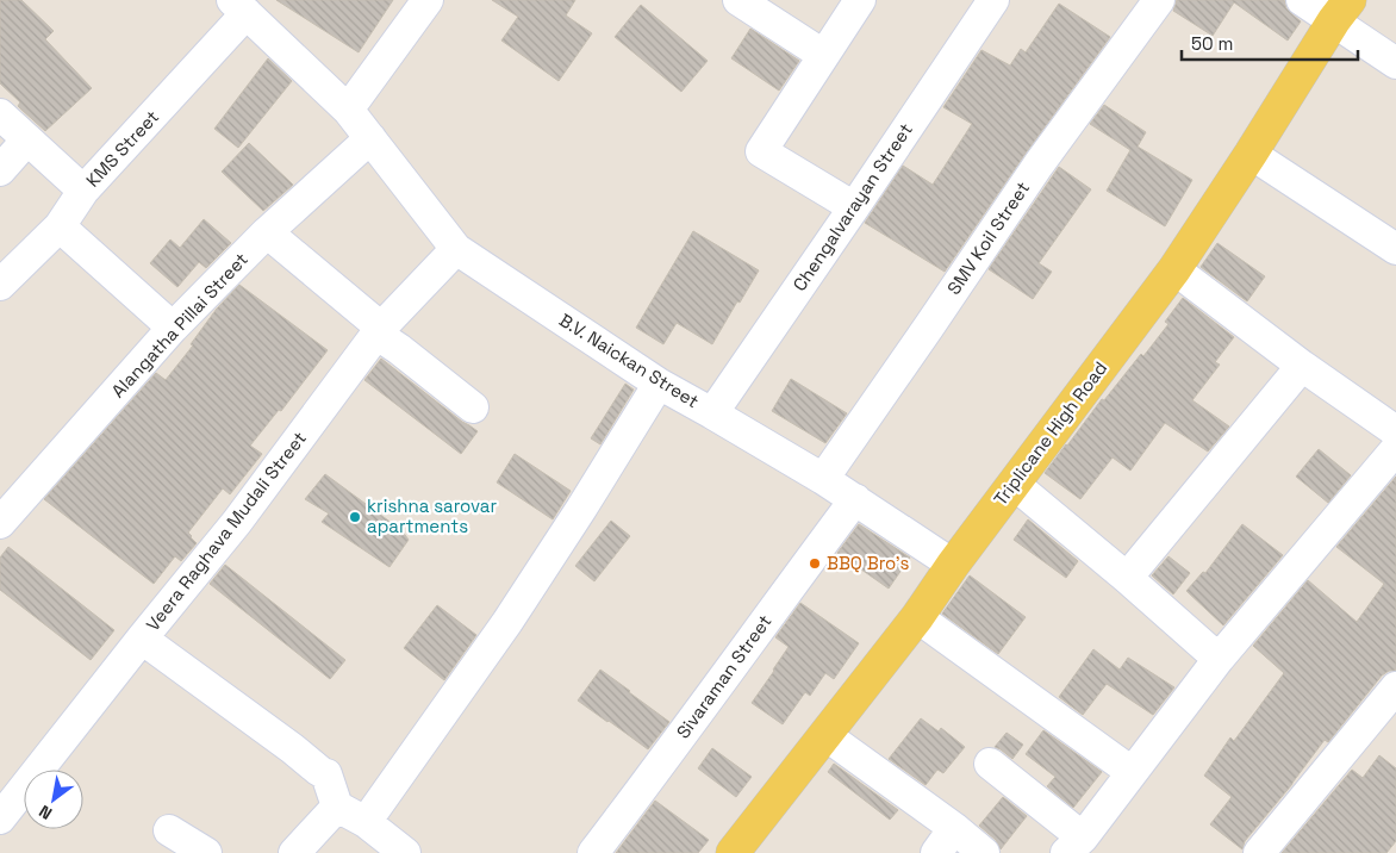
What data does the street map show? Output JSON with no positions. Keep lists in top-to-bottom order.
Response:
{
  "streets": {
    "main road": ["Triplicane High Road"],
    "street": [
      "KMS Street",
      "Chengalvarayan Street",
      "SMV Koil Street",
      "Alangatha Pillai Street",
      "B.V. Naickan Street",
      "Veera Raghava Mudali Street",
      "Sivaraman Street"
    ]
  },
  "crossings": [
    ["KMS Street", "B.V. Naickan Street"],
    ["Chengalvarayan Street", "B.V. Naickan Street"],
    ["SMV Koil Street", "B.V. Naickan Street"],
    ["Alangatha Pillai Street", "B.V. Naickan Street"],
    ["B.V. Naickan Street", "Triplicane High Road"],
    ["B.V. Naickan Street", "Veera Raghava Mudali Street"],
    ["B.V. Naickan Street", "Sivaraman Street"]
  ],
  "places": ["krishna sarovar apartments", "BBQ Bro's"],
  "scale_bar": "50 m",
  "north": "bottom left"
}
